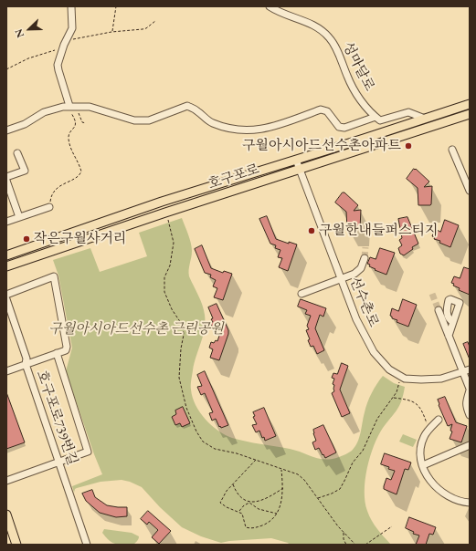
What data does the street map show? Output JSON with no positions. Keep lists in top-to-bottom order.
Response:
{
  "streets": {
    "main road": ["호구포로"],
    "street": ["성마달로", "선수촌로", "호구포로739번길"]
  },
  "crossings": [
    ["호구포로", "선수촌로"]
  ],
  "parks": ["구월아시아드선수촌 근린공원"],
  "places": ["구월아시아드선수촌아파트", "구월한내들퍼스티지", "작은구월사거리"],
  "north": "bottom left"
}
